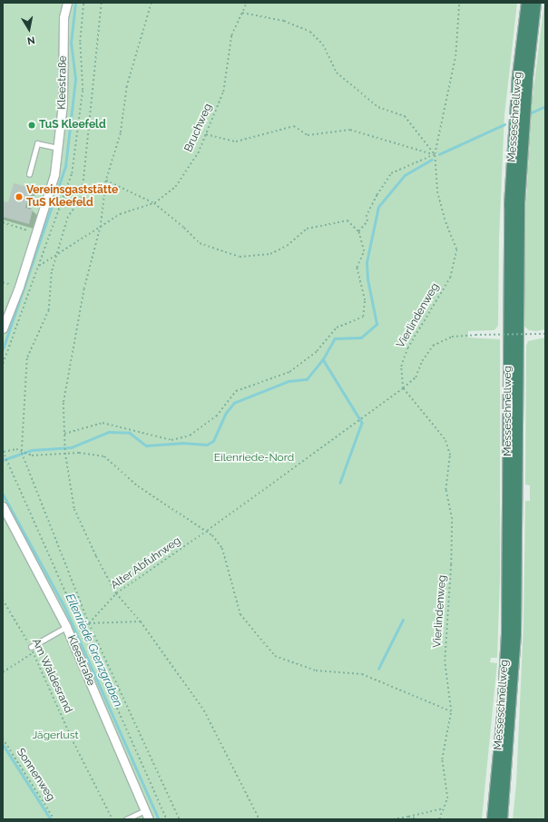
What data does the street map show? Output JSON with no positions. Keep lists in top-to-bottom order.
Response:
{
  "streets": {
    "highway": ["Messeschnellweg"],
    "street": ["Kleestraße"],
    "path": [
      "Bruchweg",
      "Vierlindenweg",
      "Alter Abfuhrweg",
      "Am Waldesrand",
      "Sonnenweg"
    ]
  },
  "crossings": [
    ["Vierlindenweg", "Alter Abfuhrweg"]
  ],
  "water": ["Eilenriede Grenzgraben"],
  "parks": ["Eilenriede-Nord", "Jägerlust"],
  "places": ["TuS Kleefeld", "Vereinsgaststätte TuS Kleefeld"],
  "north": "bottom"
}
